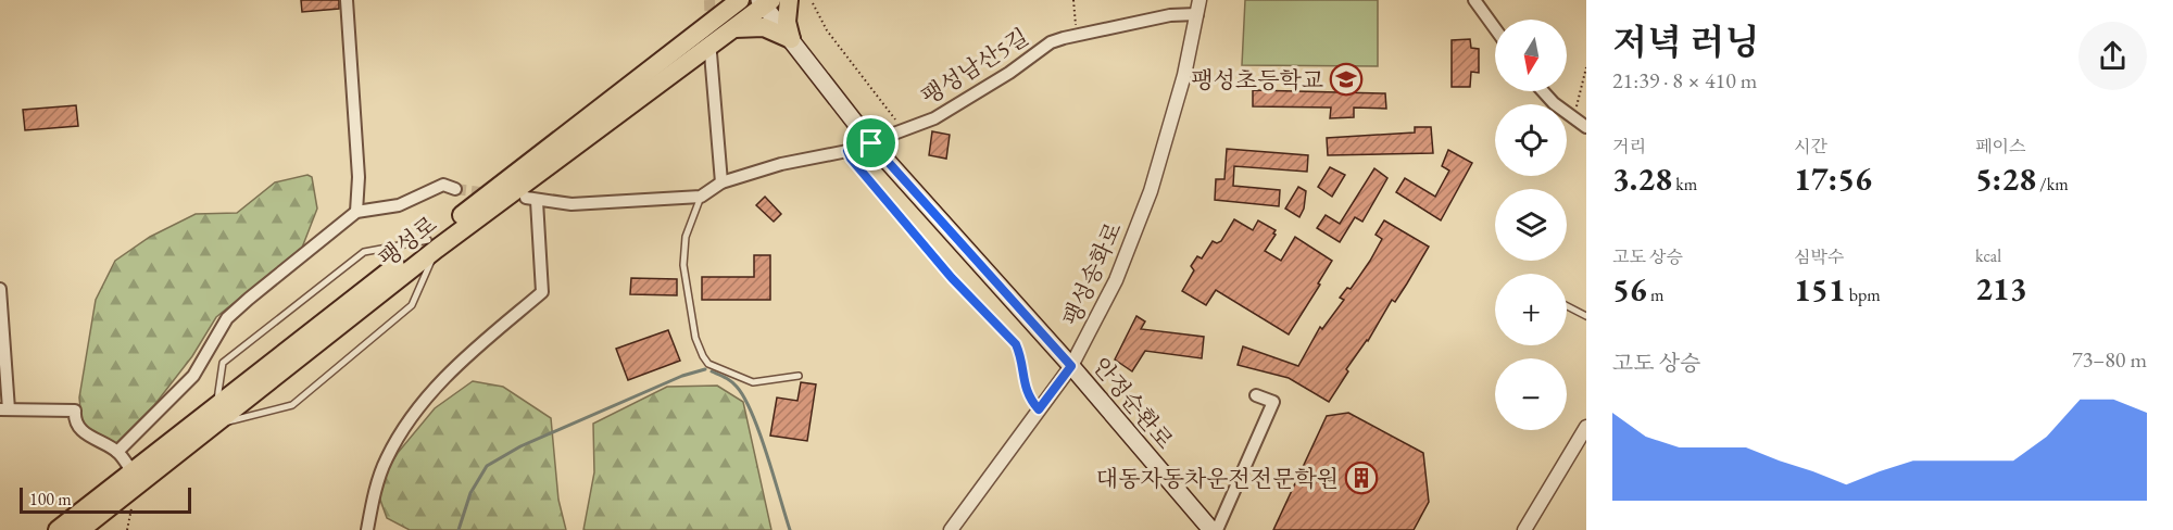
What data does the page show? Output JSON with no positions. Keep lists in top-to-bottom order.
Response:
{
  "streets": {
    "main road": ["팽성로", "안정순환로"],
    "street": ["팽성남산5길", "팽성송화로"]
  },
  "crossings": [
    ["팽성남산5길", "팽성송화로"],
    ["팽성남산5길", "안정순환로"],
    ["팽성로", "안정순환로"],
    ["팽성송화로", "안정순환로"]
  ],
  "places": {
    "school or university": ["팽성초등학교"],
    "building": ["대동자동차운전전문학원"]
  },
  "scale_bar": "100 m",
  "north": "bottom",
  "page": {
    "heading": ["저녁 러닝", "21:39 · 8 × 410 m"],
    "map_buttons": ["+", "−"],
    "stats": [
      ["거리", "3.28 km"],
      ["시간", "17:56"],
      ["페이스", "5:28 /km"],
      ["고도 상승", "56 m"],
      ["심박수", "151 bpm"],
      ["kcal", "213"]
    ],
    "chart": ["고도 상승", "73–80 m"],
    "scale": "100 m"
  }
}
